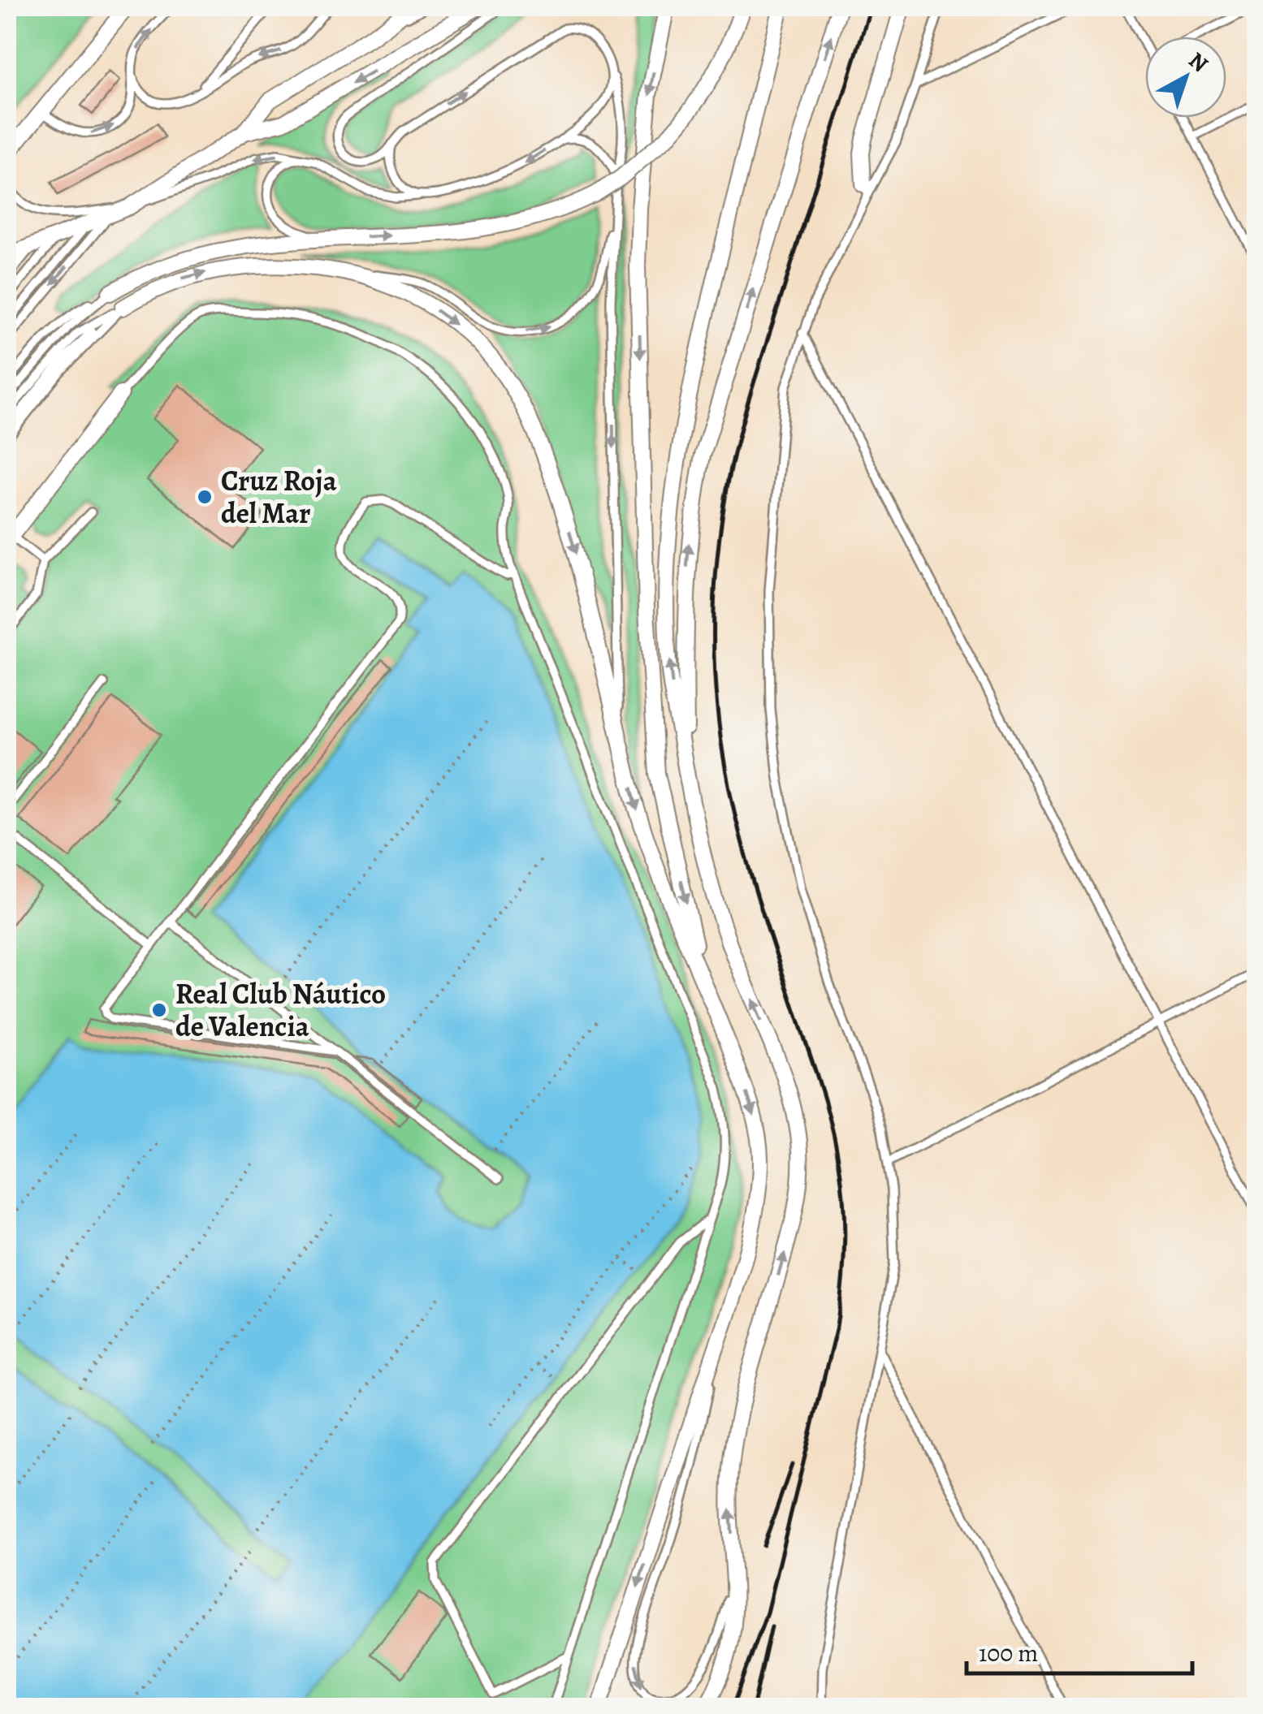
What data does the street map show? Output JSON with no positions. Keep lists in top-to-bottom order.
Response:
{
  "places": ["Cruz Roja del Mar", "Real Club Náutico de Valencia"],
  "scale_bar": "100 m",
  "north": "top right"
}
